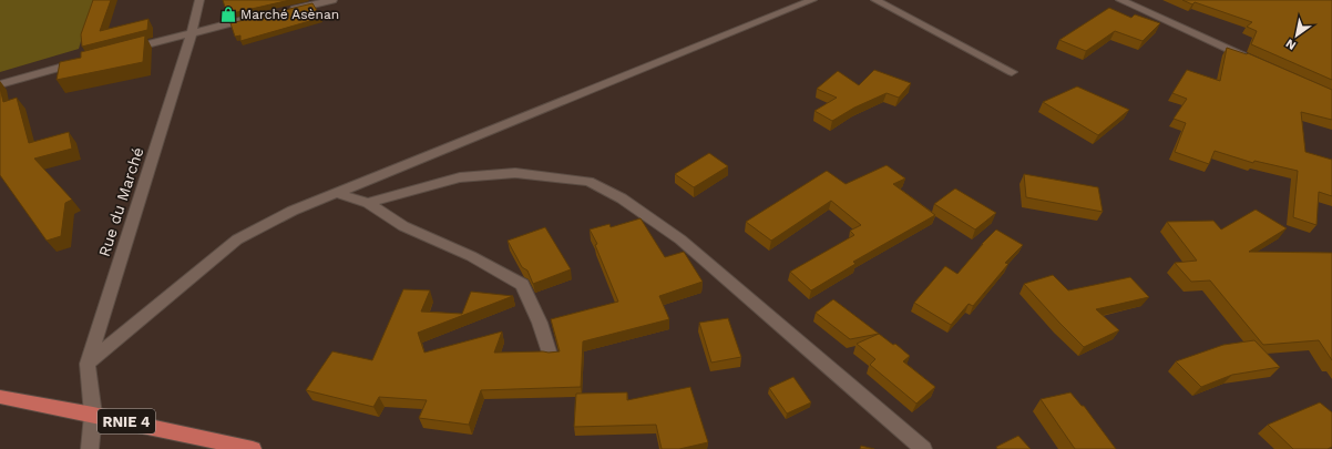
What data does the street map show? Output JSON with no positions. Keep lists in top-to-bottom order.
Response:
{
  "streets": {
    "main road": ["RNIE 4"],
    "street": ["Rue du Marché"]
  },
  "crossings": [
    ["Rue du Marché", "RNIE 4"]
  ],
  "places": {
    "shop": ["Marché Asènan"]
  },
  "north": "bottom left"
}
